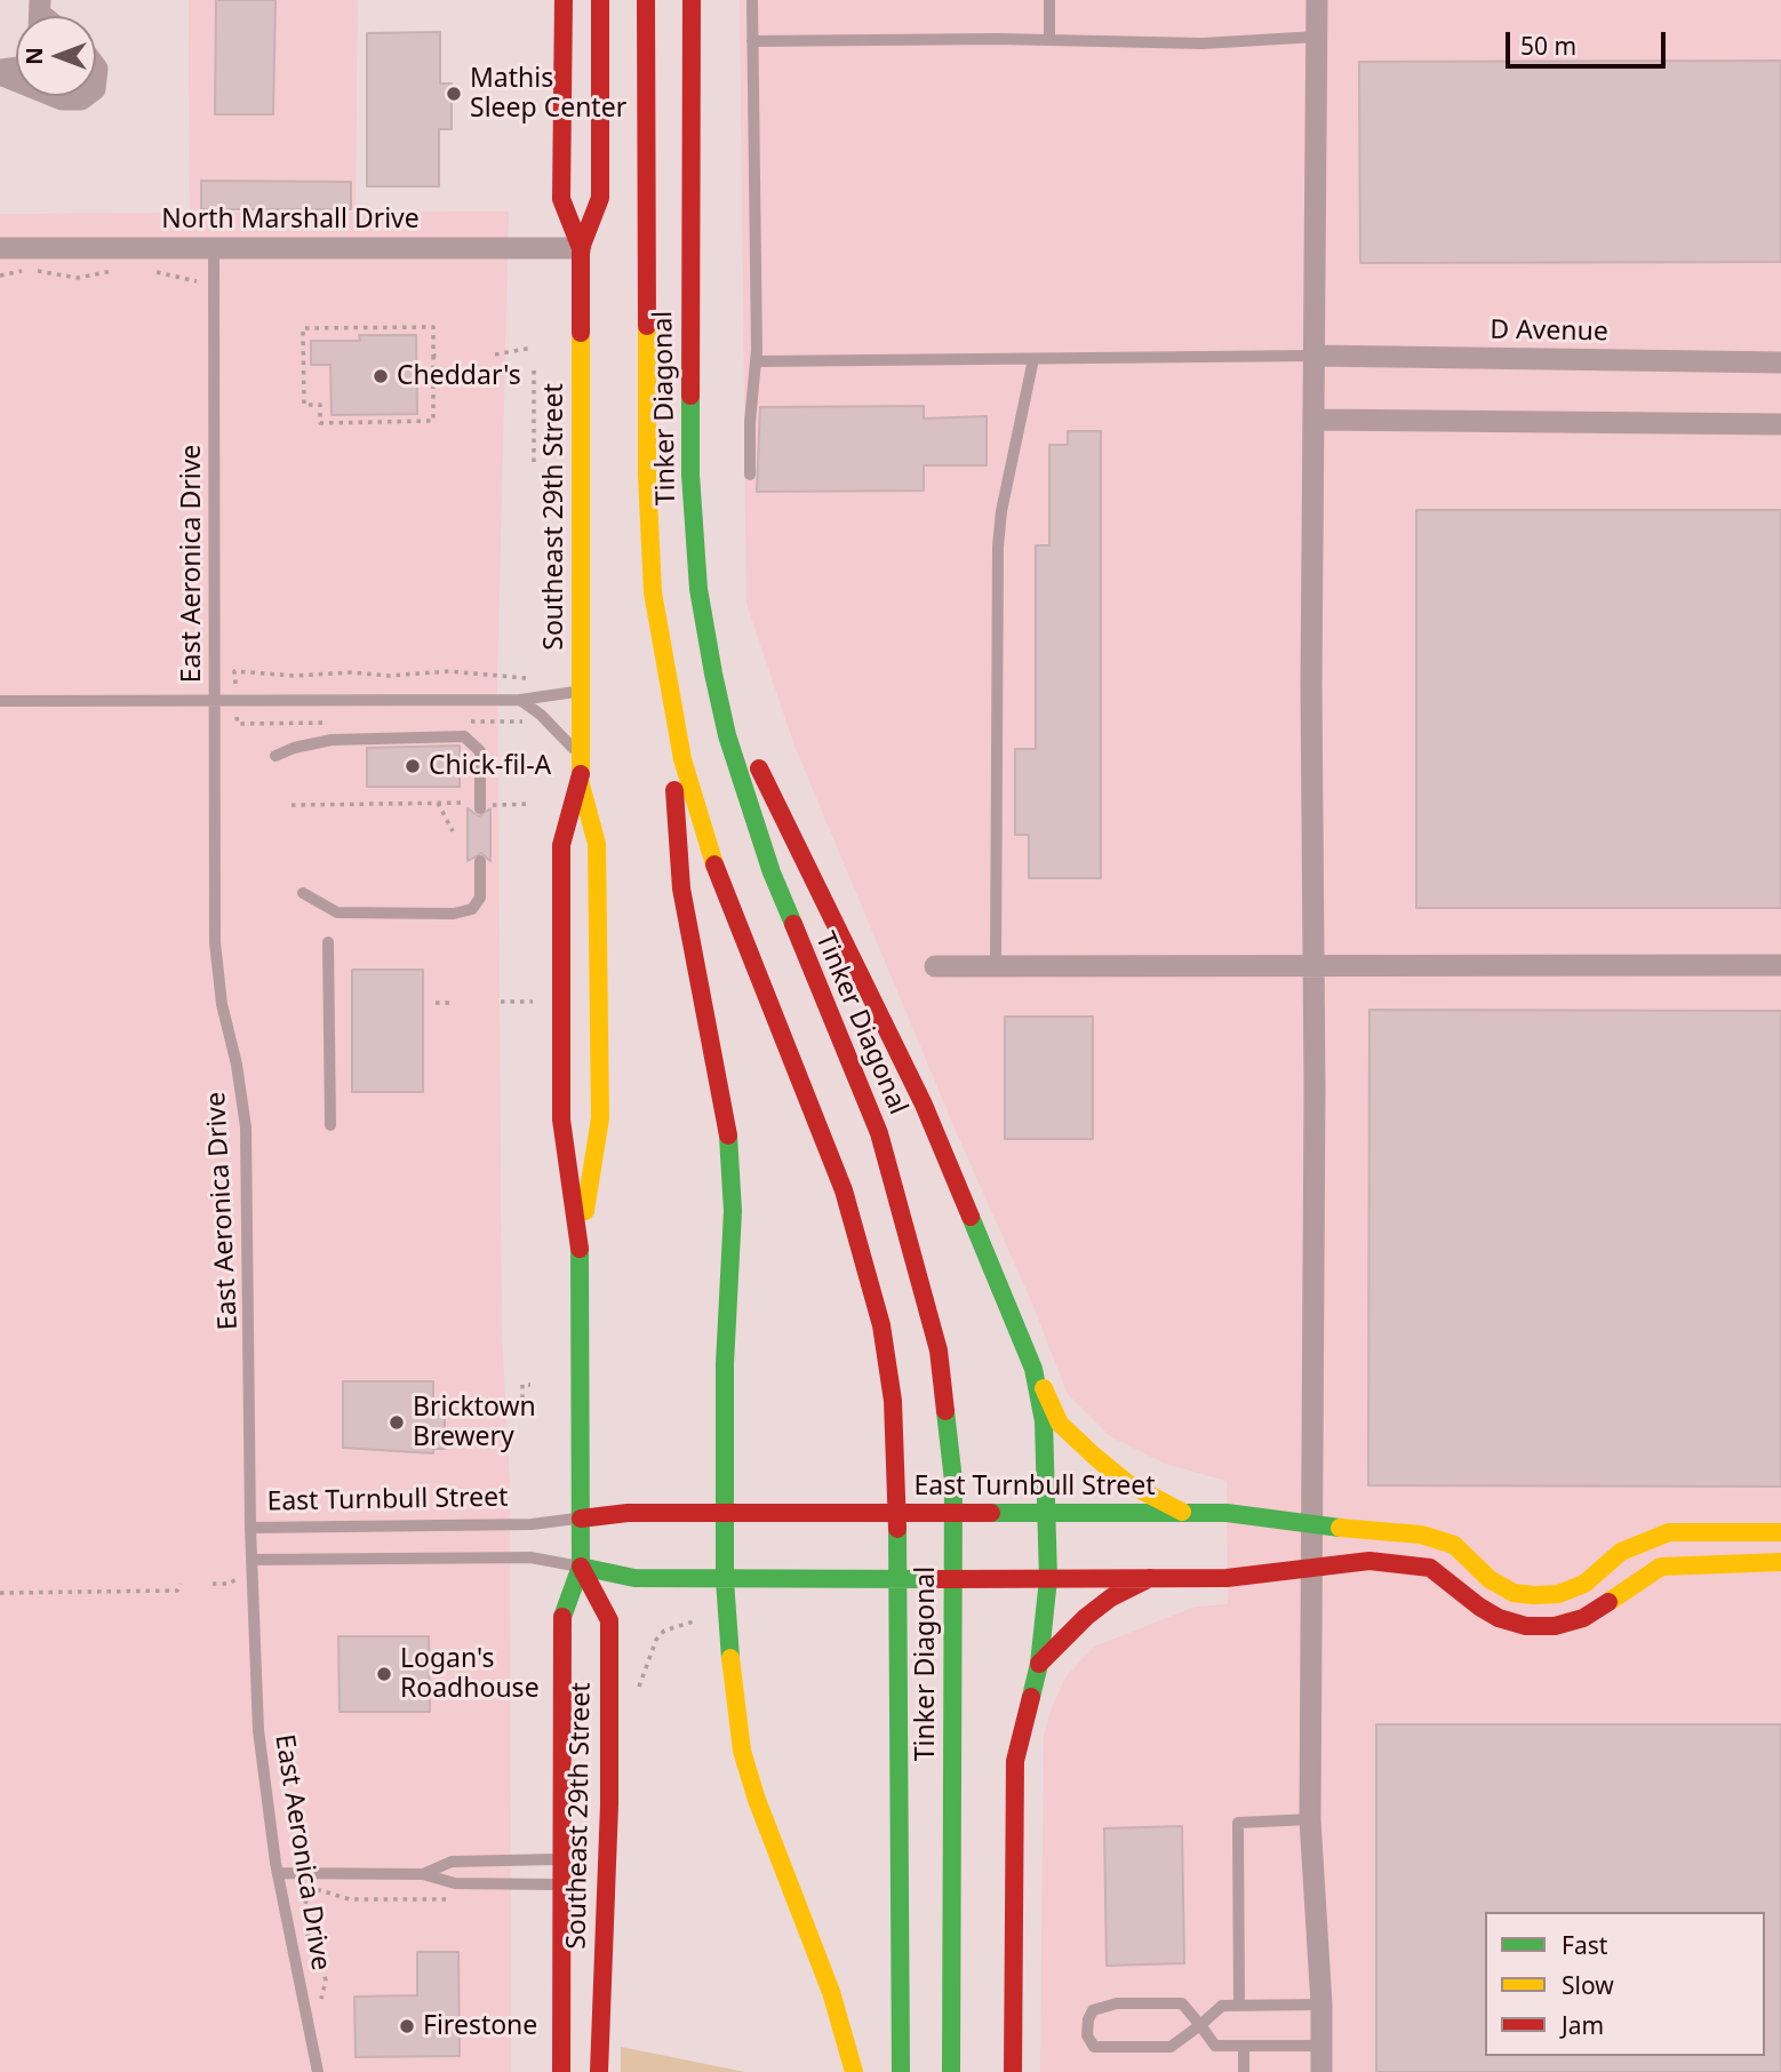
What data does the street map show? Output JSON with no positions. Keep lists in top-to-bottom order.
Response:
{
  "streets": {
    "main road": ["Tinker Diagonal", "Southeast 29th Street", "East Turnbull Street"],
    "street": ["North Marshall Drive", "D Avenue"],
    "lane": ["East Aeronica Drive"]
  },
  "crossings": [
    ["North Marshall Drive", "Southeast 29th Street"],
    ["North Marshall Drive", "East Aeronica Drive"],
    ["Southeast 29th Street", "East Turnbull Street"],
    ["East Aeronica Drive", "East Turnbull Street"]
  ],
  "places": [
    "Mathis Sleep Center",
    "Cheddar's",
    "Chick-fil-A",
    "Bricktown Brewery",
    "Logan's Roadhouse",
    "Firestone"
  ],
  "legend": ["Fast", "Slow", "Jam"],
  "scale_bar": "50 m",
  "north": "left"
}
